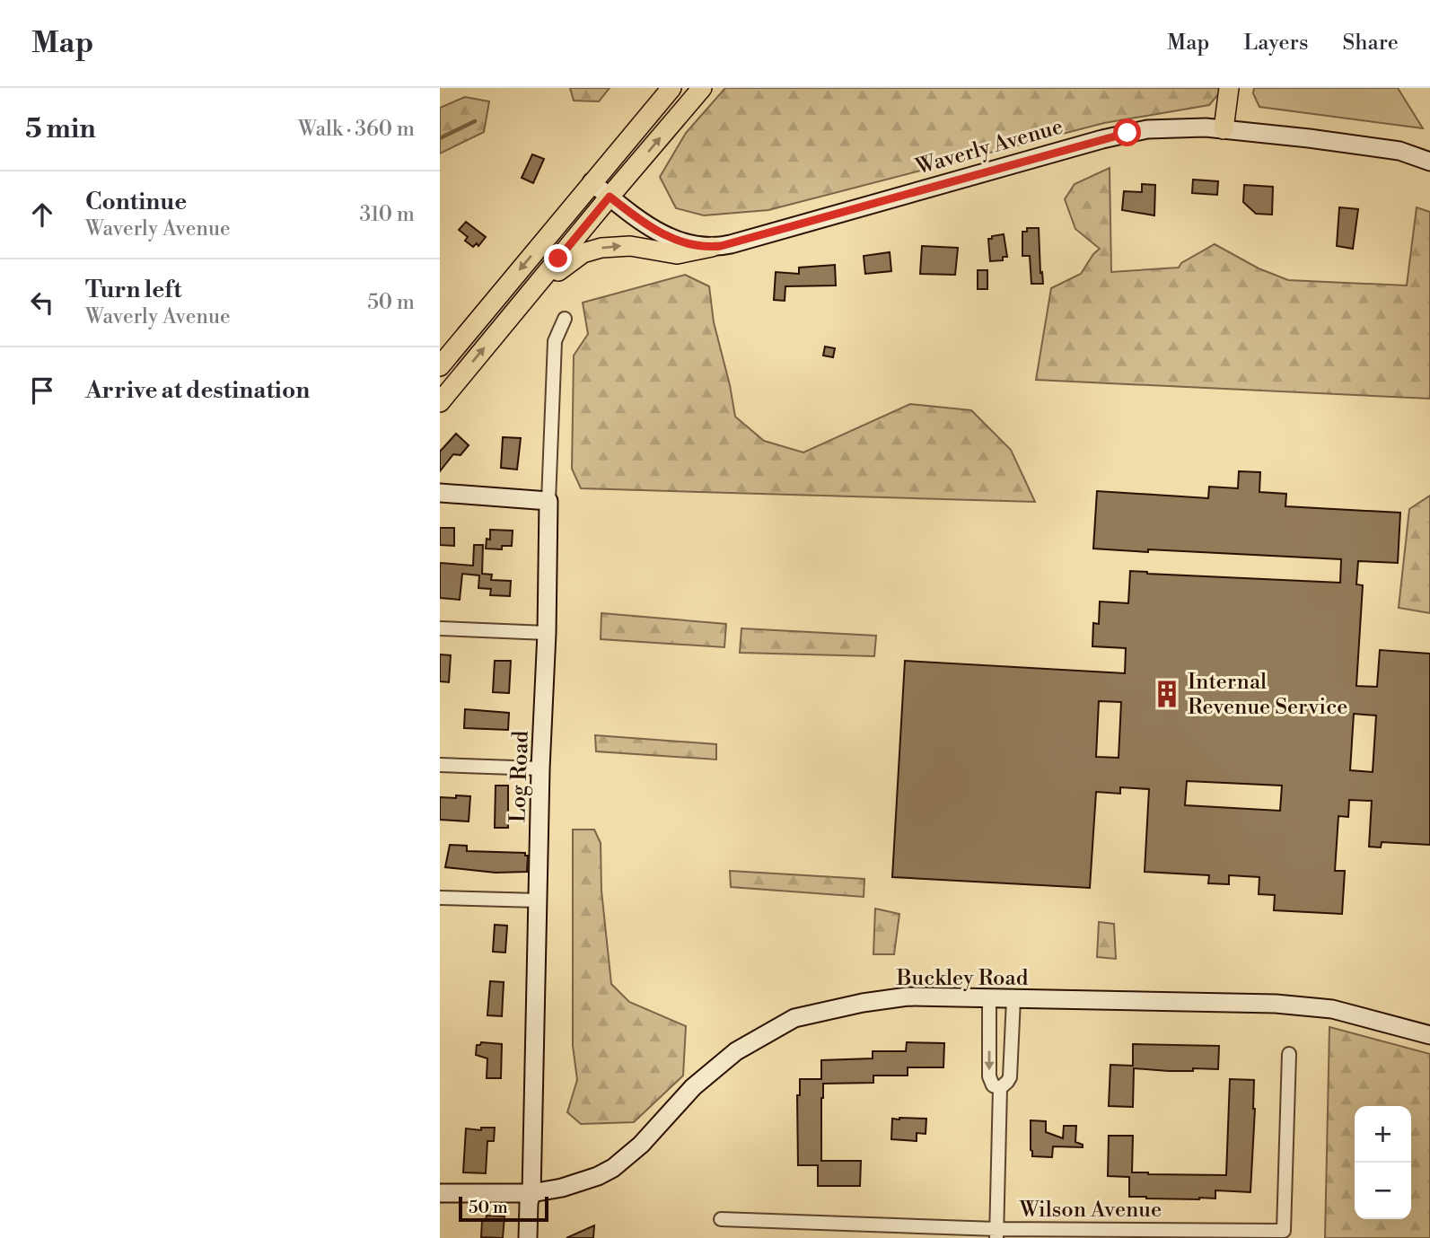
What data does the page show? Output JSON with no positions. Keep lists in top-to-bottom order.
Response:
{
  "streets": {
    "street": [
      "Waverly Avenue",
      "Log Road",
      "Buckley Road",
      "Wilson Avenue"
    ]
  },
  "crossings": [
    ["Log Road", "Buckley Road"]
  ],
  "places": {
    "building": ["Internal Revenue Service"]
  },
  "scale_bar": "50 m",
  "page": {
    "header": "Map",
    "nav": ["Map", "Layers", "Share"],
    "heading": ["5 min", "Walk · 360 m"],
    "list": [
      ["Continue", "Waverly Avenue", "310 m"],
      ["Turn left", "Waverly Avenue", "50 m"],
      "Arrive at destination"
    ],
    "map_buttons": ["+", "−"],
    "scale": "50 m"
  }
}
